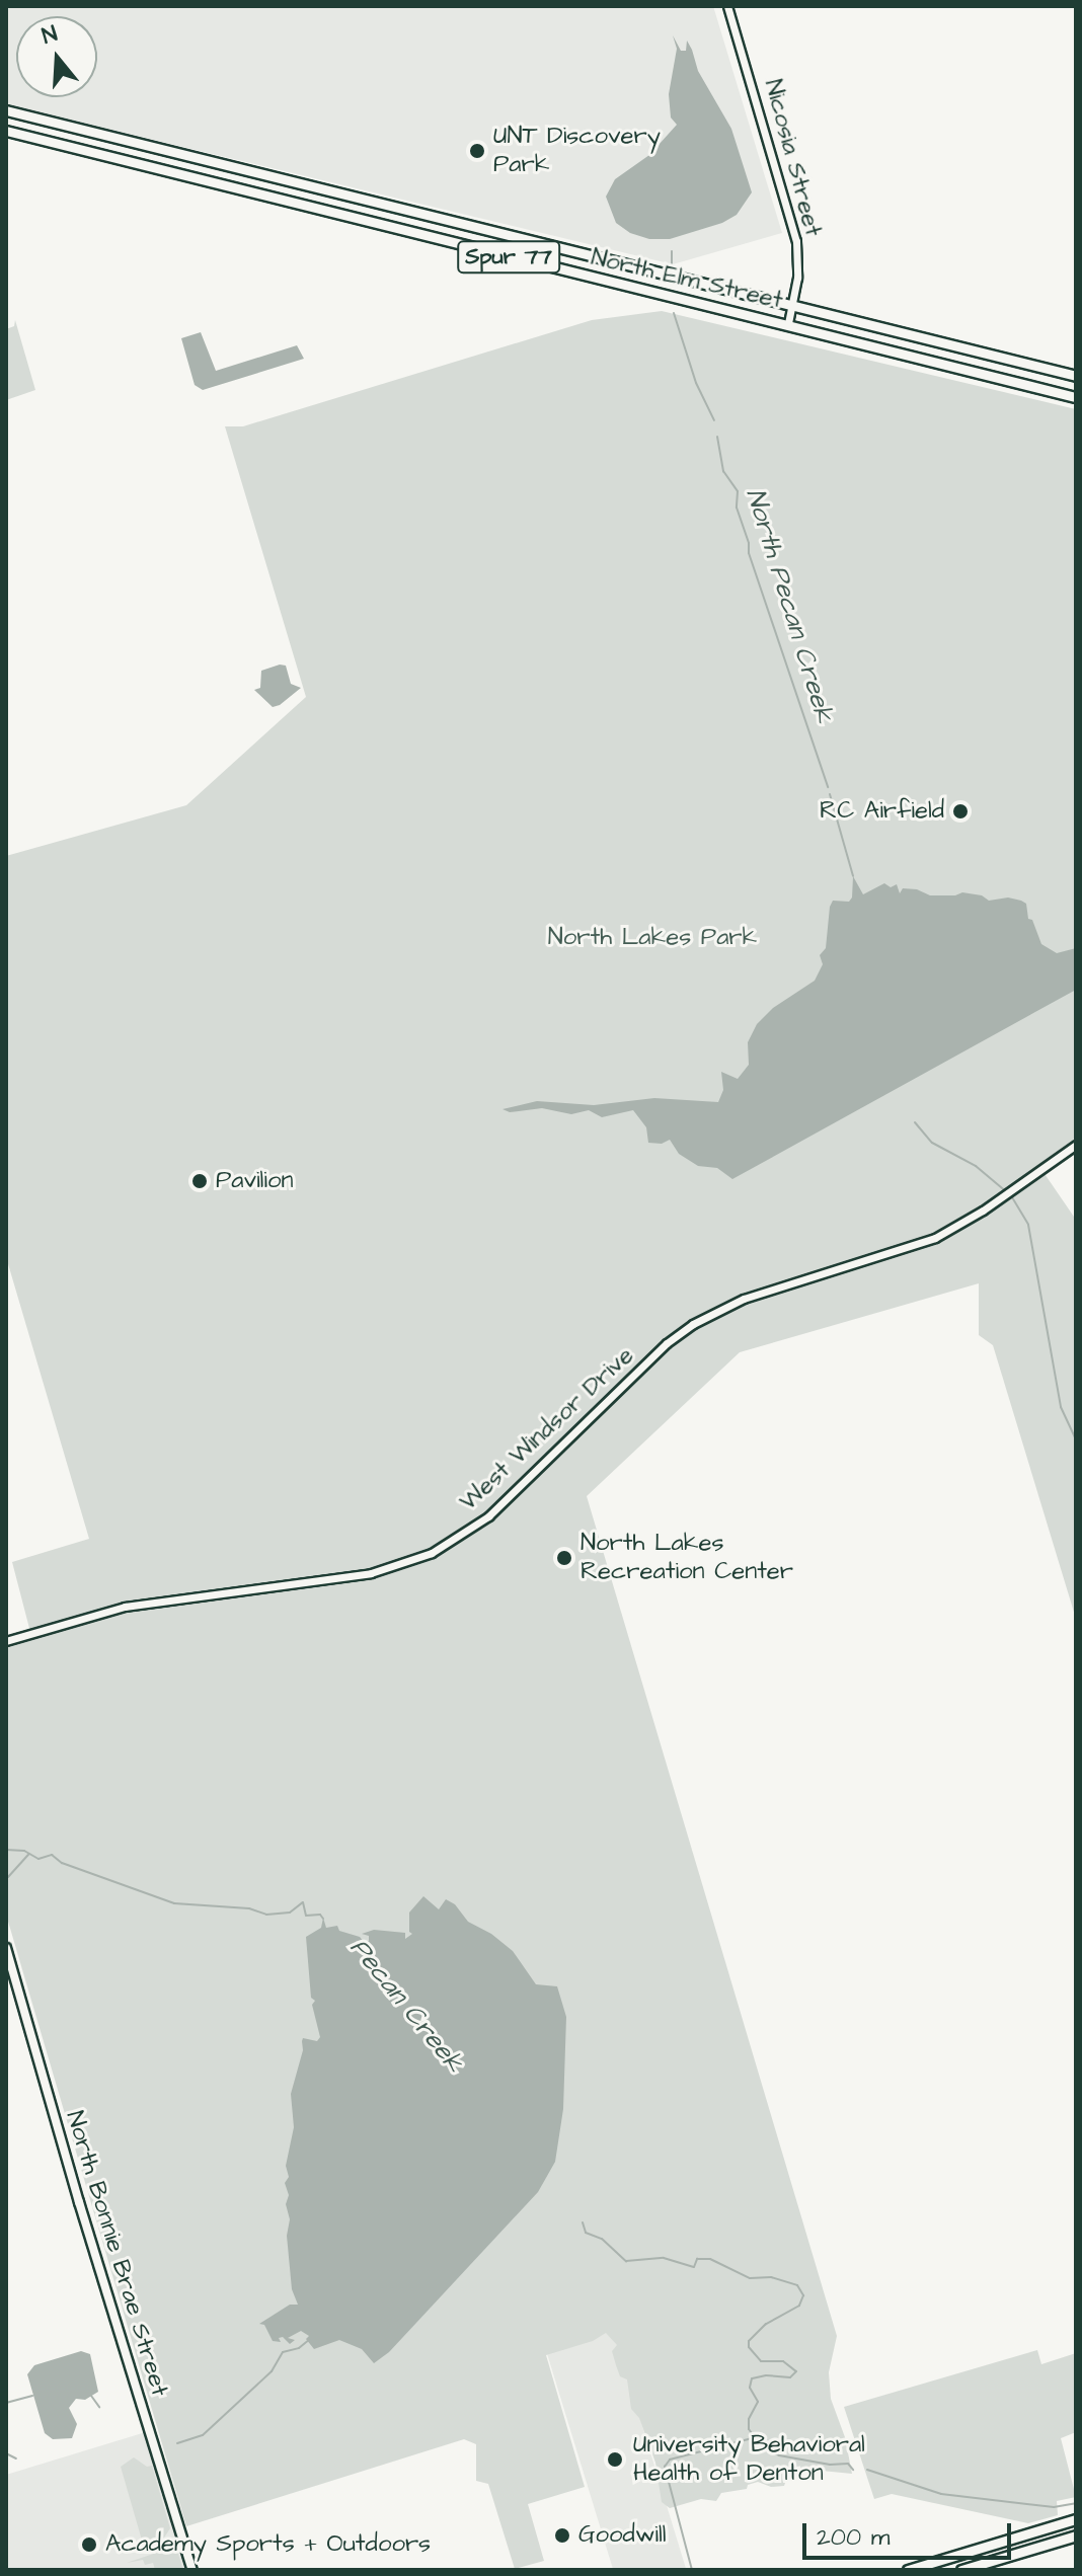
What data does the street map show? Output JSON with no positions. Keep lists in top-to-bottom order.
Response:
{
  "streets": {
    "main road": ["Spur 77", "North Elm Street", "North Bonnie Brae Street"],
    "street": ["Nicosia Street", "West Windsor Drive"]
  },
  "crossings": [
    ["Nicosia Street", "North Elm Street"]
  ],
  "water": ["North Pecan Creek", "Pecan Creek"],
  "parks": ["North Lakes Park"],
  "places": [
    "UNT Discovery Park",
    "RC Airfield",
    "Pavilion",
    "North Lakes Recreation Center",
    "University Behavioral Health of Denton",
    "Goodwill",
    "Academy Sports + Outdoors"
  ],
  "scale_bar": "200 m",
  "north": "top"
}
